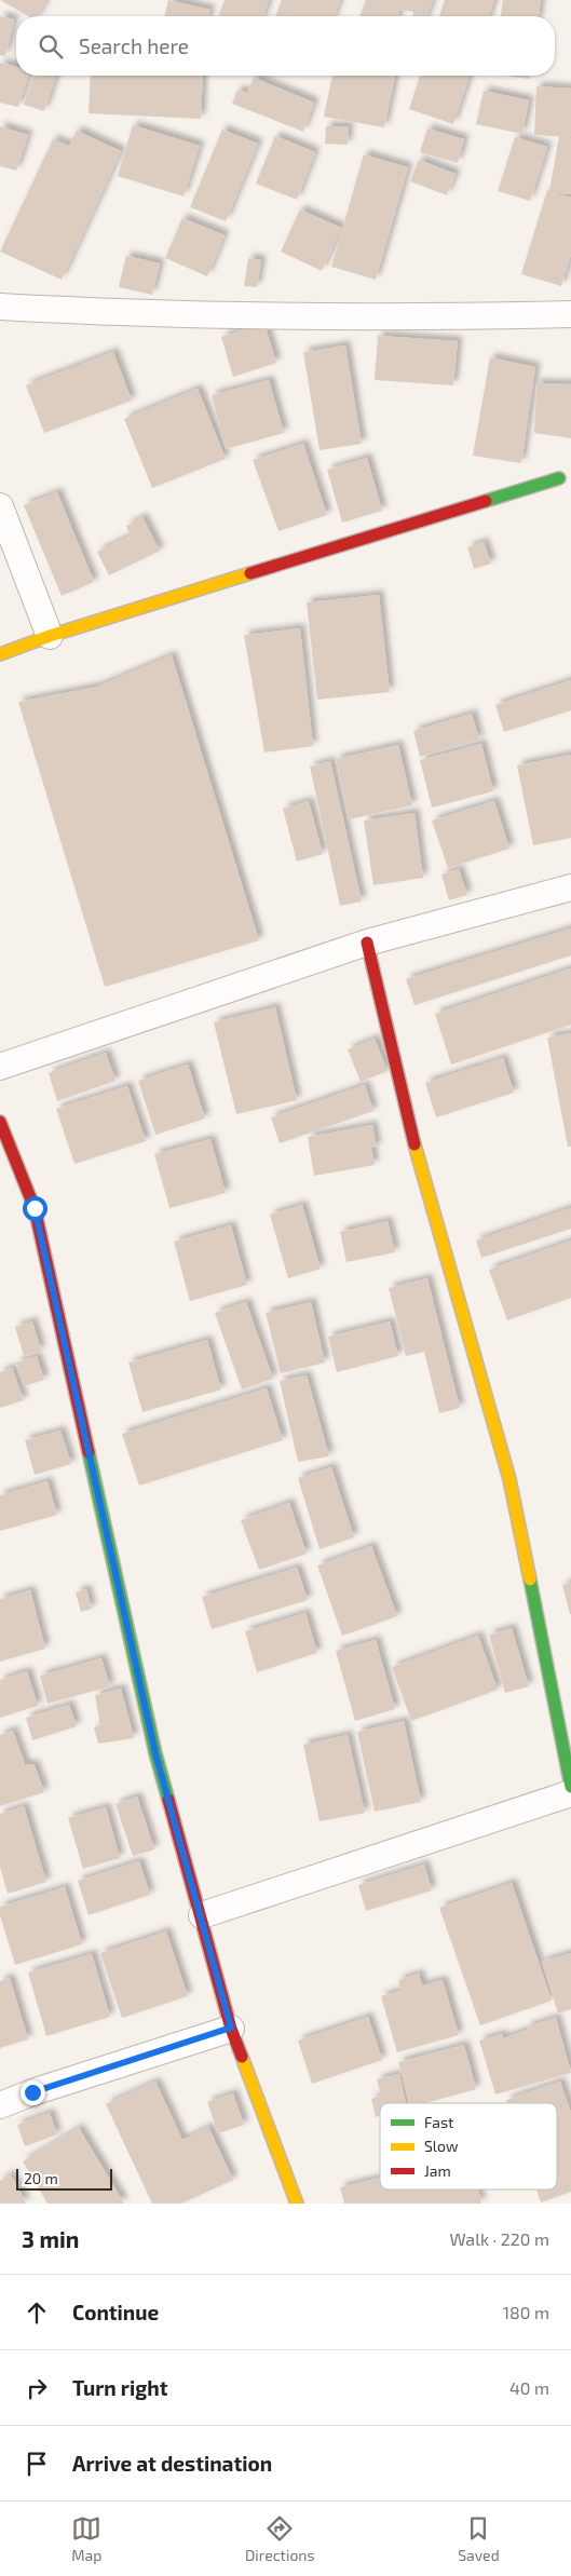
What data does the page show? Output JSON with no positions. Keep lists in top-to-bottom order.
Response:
{
  "legend": ["Fast", "Slow", "Jam"],
  "scale_bar": "20 m",
  "page": {
    "search": "Search here",
    "scale": "20 m",
    "heading": ["3 min", "Walk · 220 m"],
    "list": [
      ["Continue", "180 m"],
      ["Turn right", "40 m"],
      "Arrive at destination"
    ],
    "nav": ["Map", "Directions", "Saved"]
  }
}
